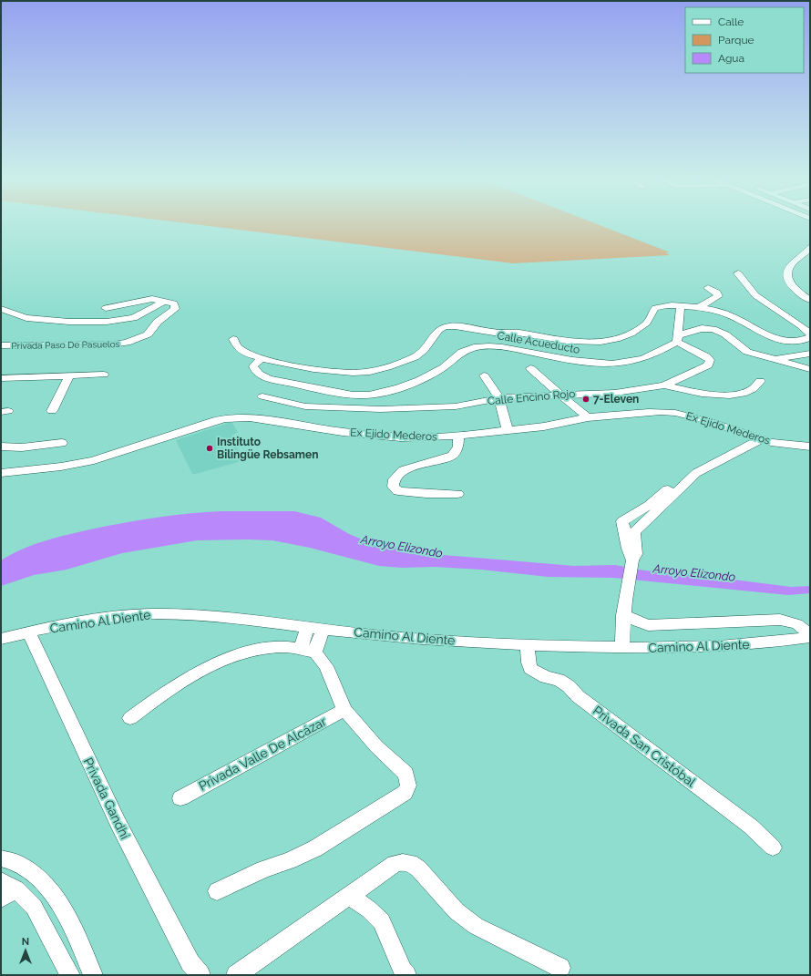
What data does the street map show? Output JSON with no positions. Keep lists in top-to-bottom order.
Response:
{
  "streets": {
    "street": [
      "Calle Acueducto",
      "Privada Paso De Pasuelos",
      "Calle Encino Rojo",
      "Ex Ejido Mederos",
      "Camino Al Diente",
      "Privada San Cristóbal",
      "Privada Valle De Alcázar",
      "Privada Gandhi"
    ]
  },
  "crossings": [
    ["Calle Acueducto", "Calle Encino Rojo"],
    ["Camino Al Diente", "Privada San Cristóbal"],
    ["Camino Al Diente", "Privada Gandhi"]
  ],
  "water": ["Arroyo Elizondo"],
  "places": ["7-Eleven", "Instituto Bilingüe Rebsamen"],
  "legend": ["Calle", "Parque", "Agua"],
  "north": "top"
}
